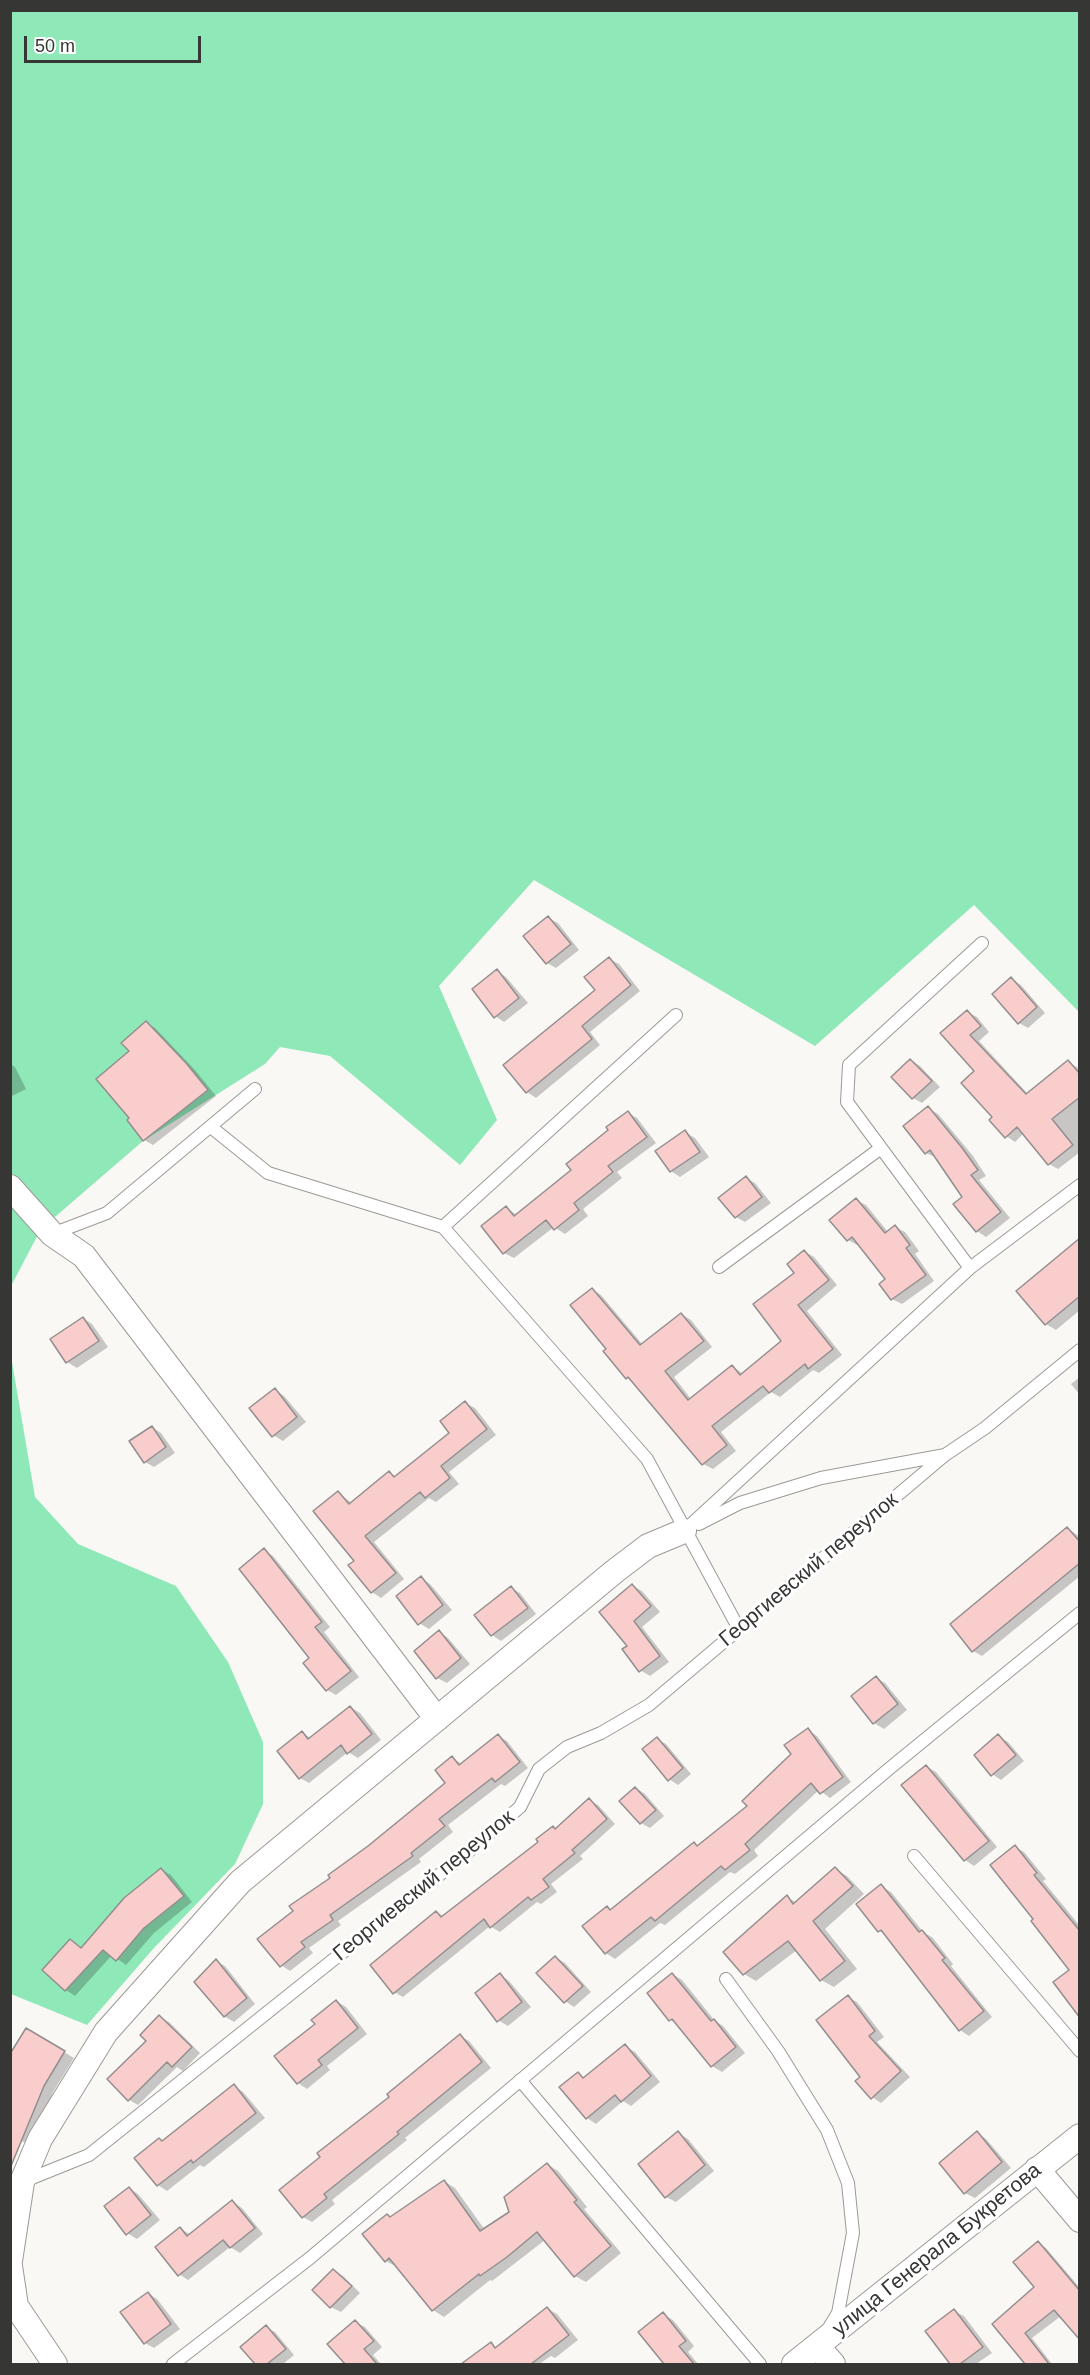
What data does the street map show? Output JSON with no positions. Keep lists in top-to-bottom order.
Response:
{
  "streets": {
    "street": ["улица Генерала Букретова"],
    "lane": ["Георгиевский переулок"]
  },
  "scale_bar": "50 m"
}
